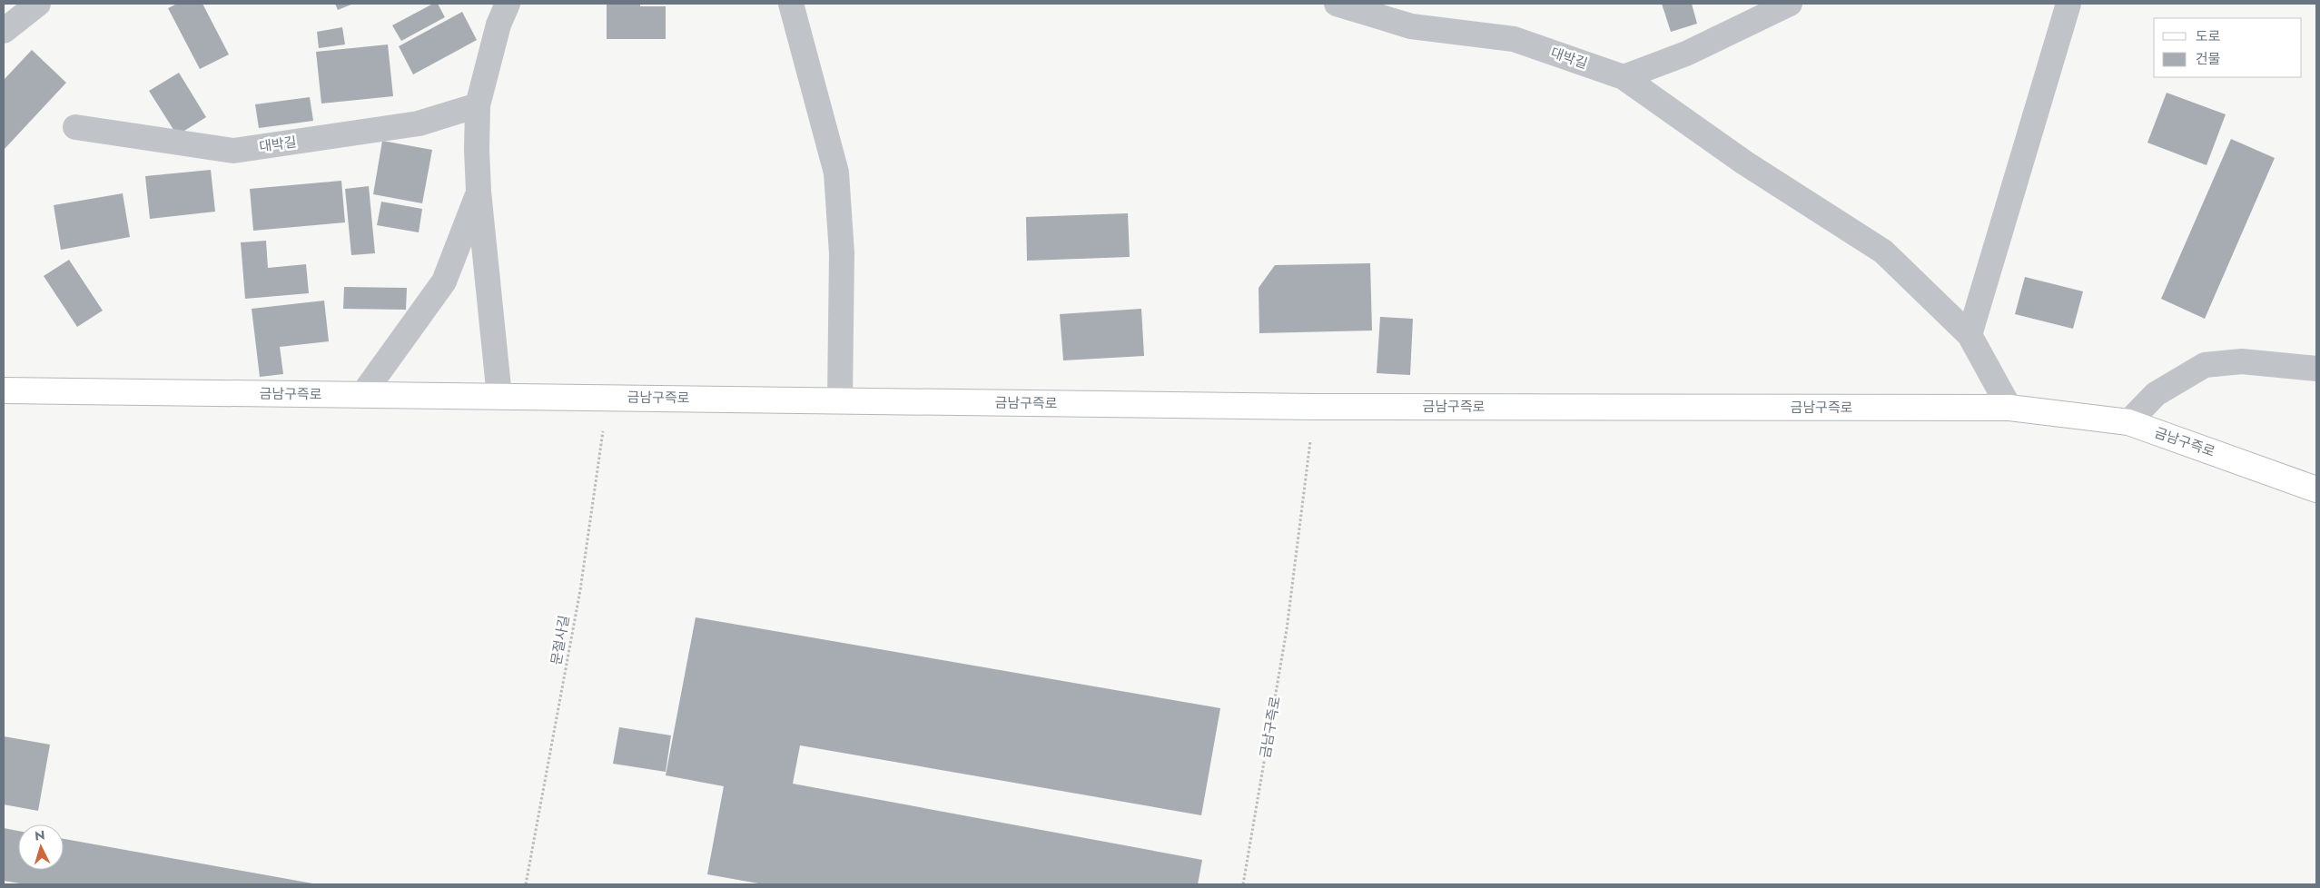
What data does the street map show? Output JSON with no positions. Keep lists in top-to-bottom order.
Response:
{
  "streets": {
    "main road": ["금남구즉로"],
    "street": ["대박길"],
    "path": ["문절사길"]
  },
  "crossings": [
    ["대박길", "금남구즉로"],
    ["금남구즉로", "문절사길"]
  ],
  "legend": ["도로", "건물"],
  "north": "top"
}
